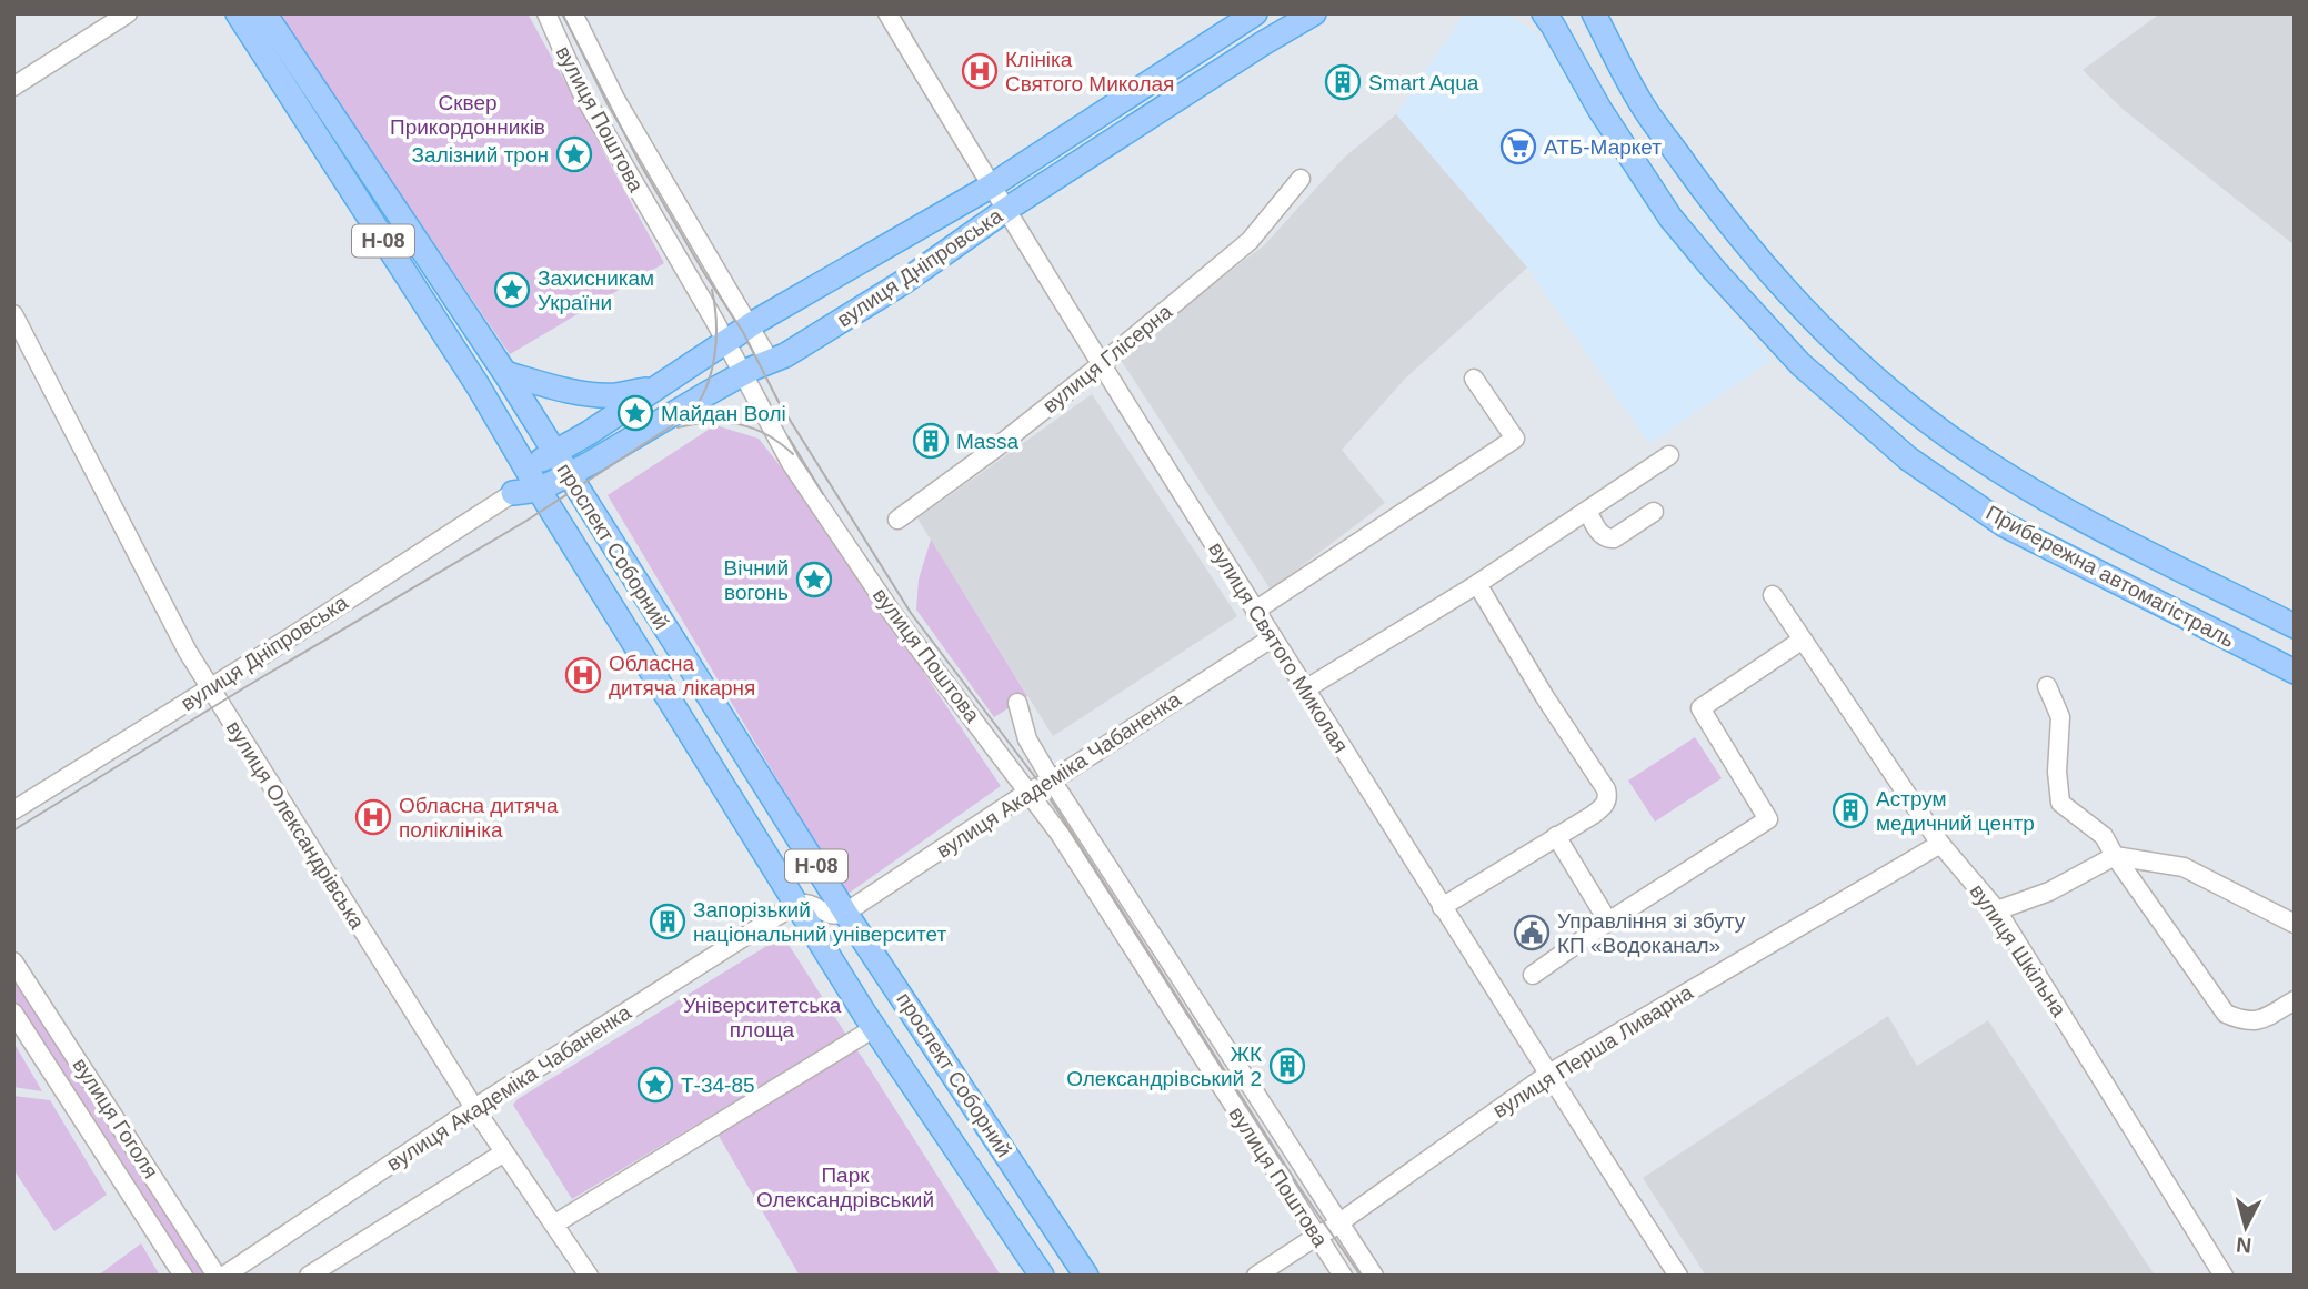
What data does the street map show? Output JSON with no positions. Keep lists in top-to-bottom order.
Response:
{
  "streets": {
    "main road": [
      "Н-08",
      "вулиця Дніпровська",
      "проспект Соборний",
      "Прибережна автомагістраль"
    ],
    "street": [
      "вулиця Поштова",
      "вулиця Глісерна",
      "вулиця Святого Миколая",
      "вулиця Академіка Чабаненка",
      "вулиця Олександрівська",
      "вулиця Шкільна",
      "вулиця Перша Ливарна",
      "вулиця Гоголя"
    ]
  },
  "crossings": [
    ["вулиця Поштова", "вулиця Дніпровська"],
    ["вулиця Поштова", "вулиця Академіка Чабаненка"],
    ["вулиця Поштова", "вулиця Перша Ливарна"],
    ["вулиця Дніпровська", "проспект Соборний"],
    ["вулиця Дніпровська", "вулиця Святого Миколая"],
    ["вулиця Дніпровська", "вулиця Олександрівська"],
    ["вулиця Глісерна", "вулиця Святого Миколая"],
    ["проспект Соборний", "вулиця Академіка Чабаненка"],
    ["вулиця Святого Миколая", "вулиця Академіка Чабаненка"],
    ["вулиця Святого Миколая", "вулиця Перша Ливарна"],
    ["вулиця Академіка Чабаненка", "вулиця Олександрівська"],
    ["вулиця Шкільна", "вулиця Перша Ливарна"]
  ],
  "parks": ["Сквер Прикордонників", "Університетська площа", "Парк Олександрівський"],
  "places": {
    "hospital": ["Клініка Святого Миколая", "Обласна дитяча лікарня", "Обласна дитяча поліклініка"],
    "building": [
      "Smart Aqua",
      "Massa",
      "Аструм медичний центр",
      "Запорізький національний університет",
      "ЖК Олександрівський 2"
    ],
    "supermarket": ["АТБ-Маркет"],
    "place": [
      "Залізний трон",
      "Захисникам України",
      "Майдан Волі",
      "Вічний вогонь",
      "Т-34-85"
    ],
    "public building": ["Управлiння зi збуту КП «Водоканал»"]
  },
  "north": "bottom"
}
